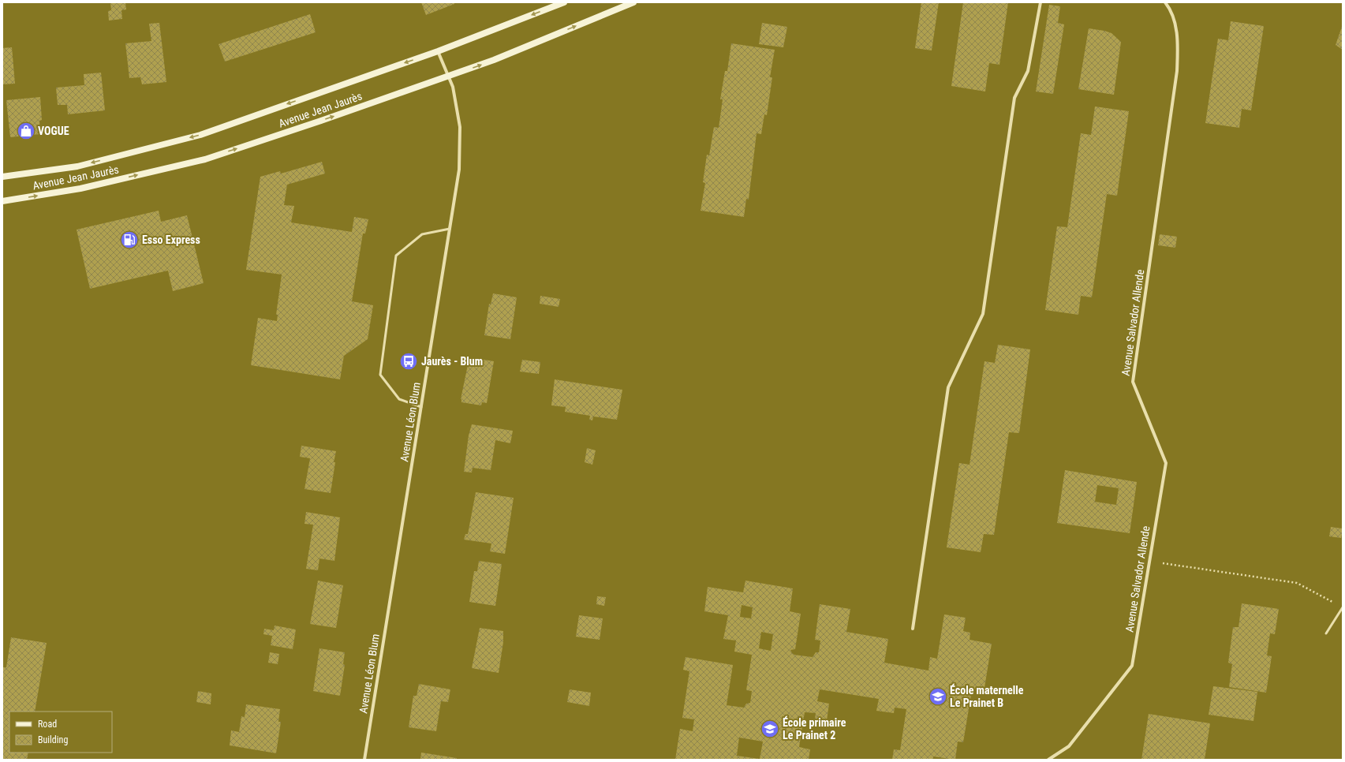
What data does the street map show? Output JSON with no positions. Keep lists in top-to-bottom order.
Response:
{
  "streets": {
    "main road": ["Avenue Jean Jaurès"],
    "street": ["Avenue Salvador Allende", "Avenue Léon Blum"]
  },
  "crossings": [
    ["Avenue Jean Jaurès", "Avenue Léon Blum"]
  ],
  "places": {
    "shop": ["VOGUE"],
    "fuel station": ["Esso Express"],
    "bus stop": ["Jaurès - Blum"],
    "school or university": ["École maternelle Le Prainet B", "École primaire Le Prainet 2"]
  },
  "legend": ["Road", "Building"]
}
